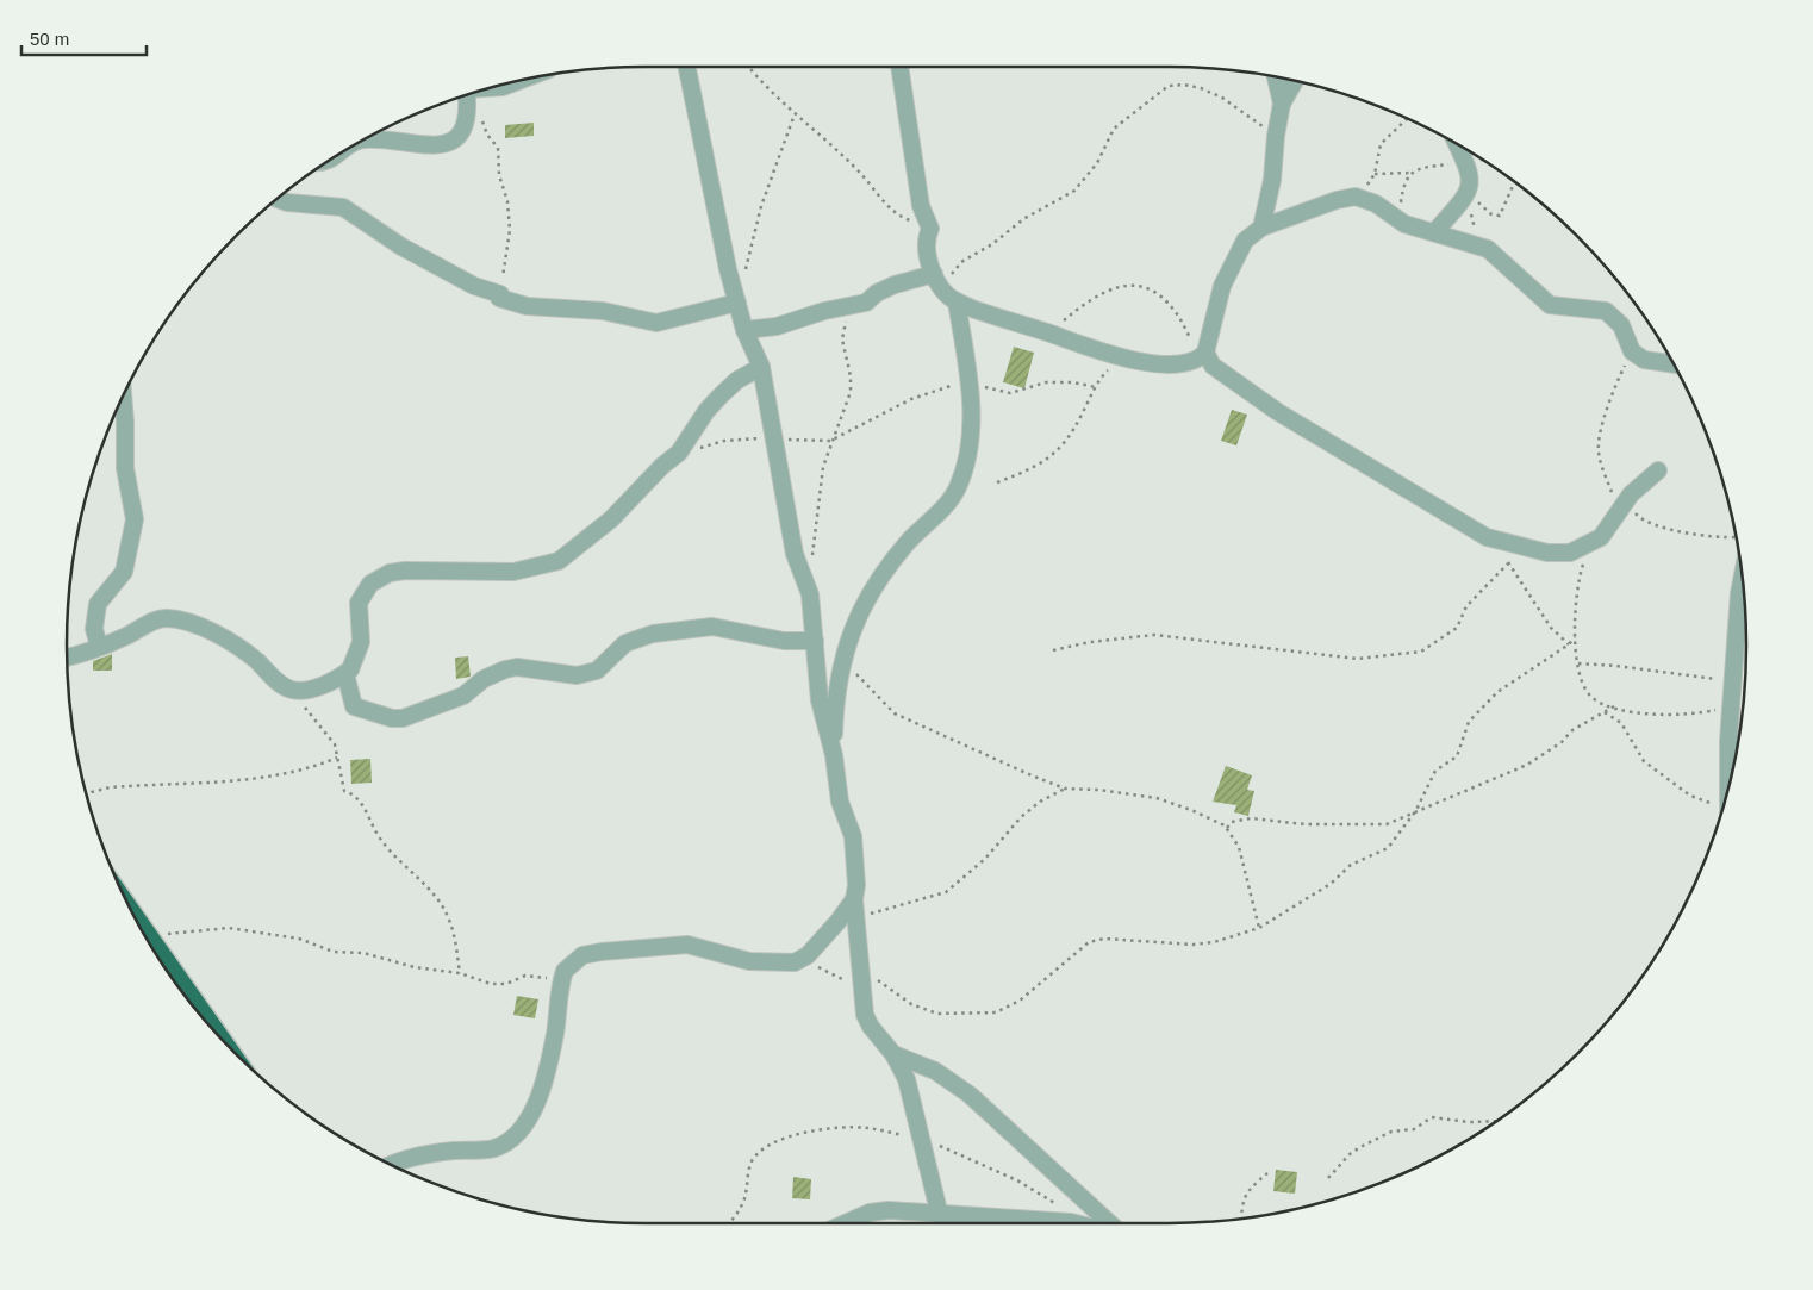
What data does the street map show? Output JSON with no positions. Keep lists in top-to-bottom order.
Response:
{
  "scale_bar": "50 m"
}
